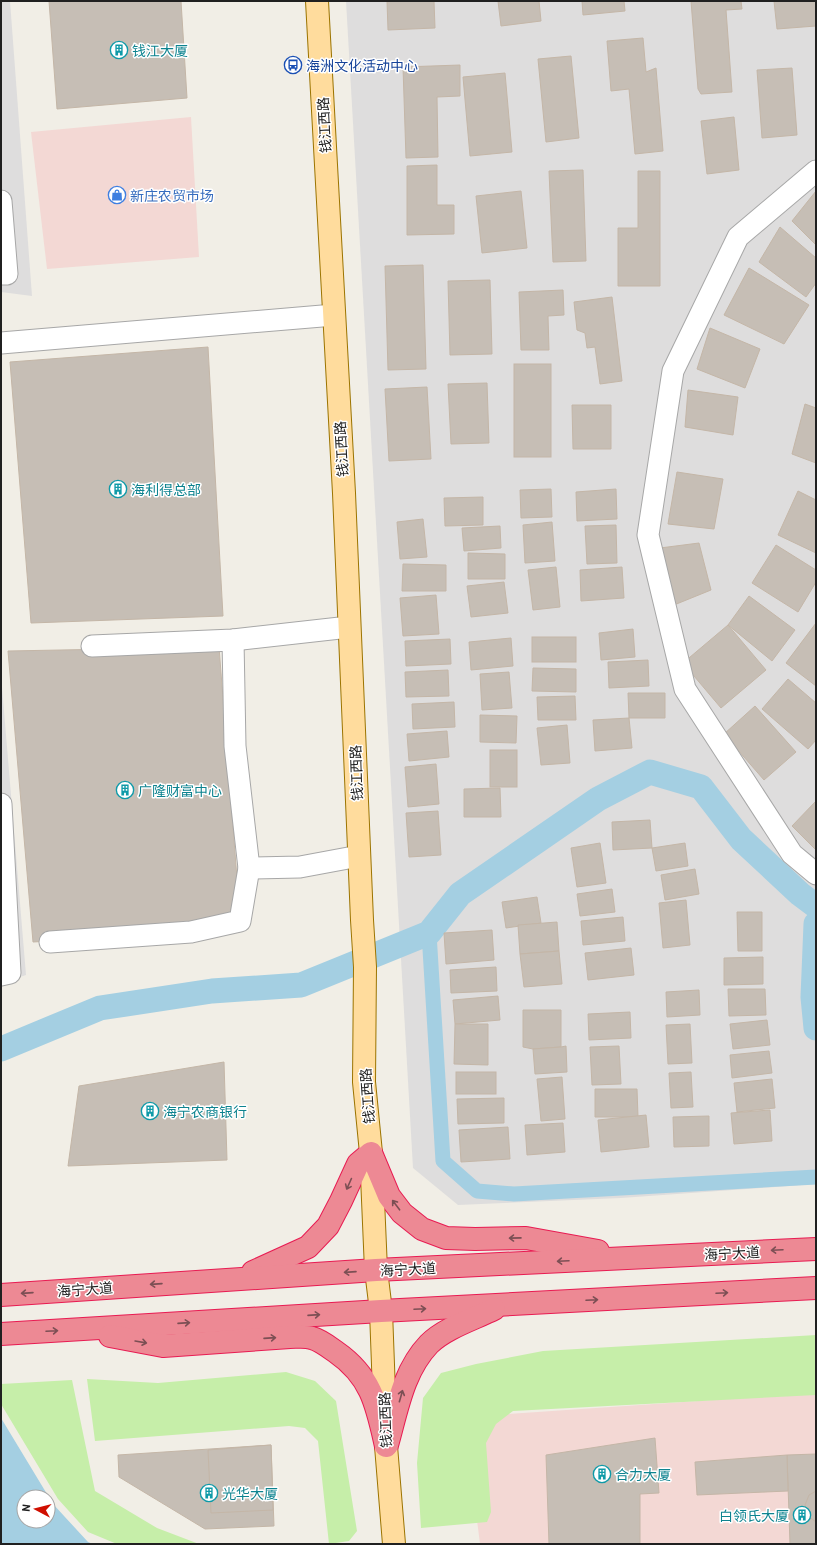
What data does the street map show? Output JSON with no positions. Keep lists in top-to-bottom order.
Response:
{
  "streets": {
    "highway": ["海宁大道"],
    "main road": ["钱江西路"]
  },
  "crossings": [
    ["钱江西路", "海宁大道"]
  ],
  "places": {
    "building": [
      "钱江大厦",
      "海利得总部",
      "广隆财富中心",
      "海宁农商银行",
      "合力大厦",
      "光华大厦",
      "白领氏大厦"
    ],
    "bus stop": ["海洲文化活动中心"],
    "shop": ["新庄农贸市场"]
  },
  "north": "left"
}
